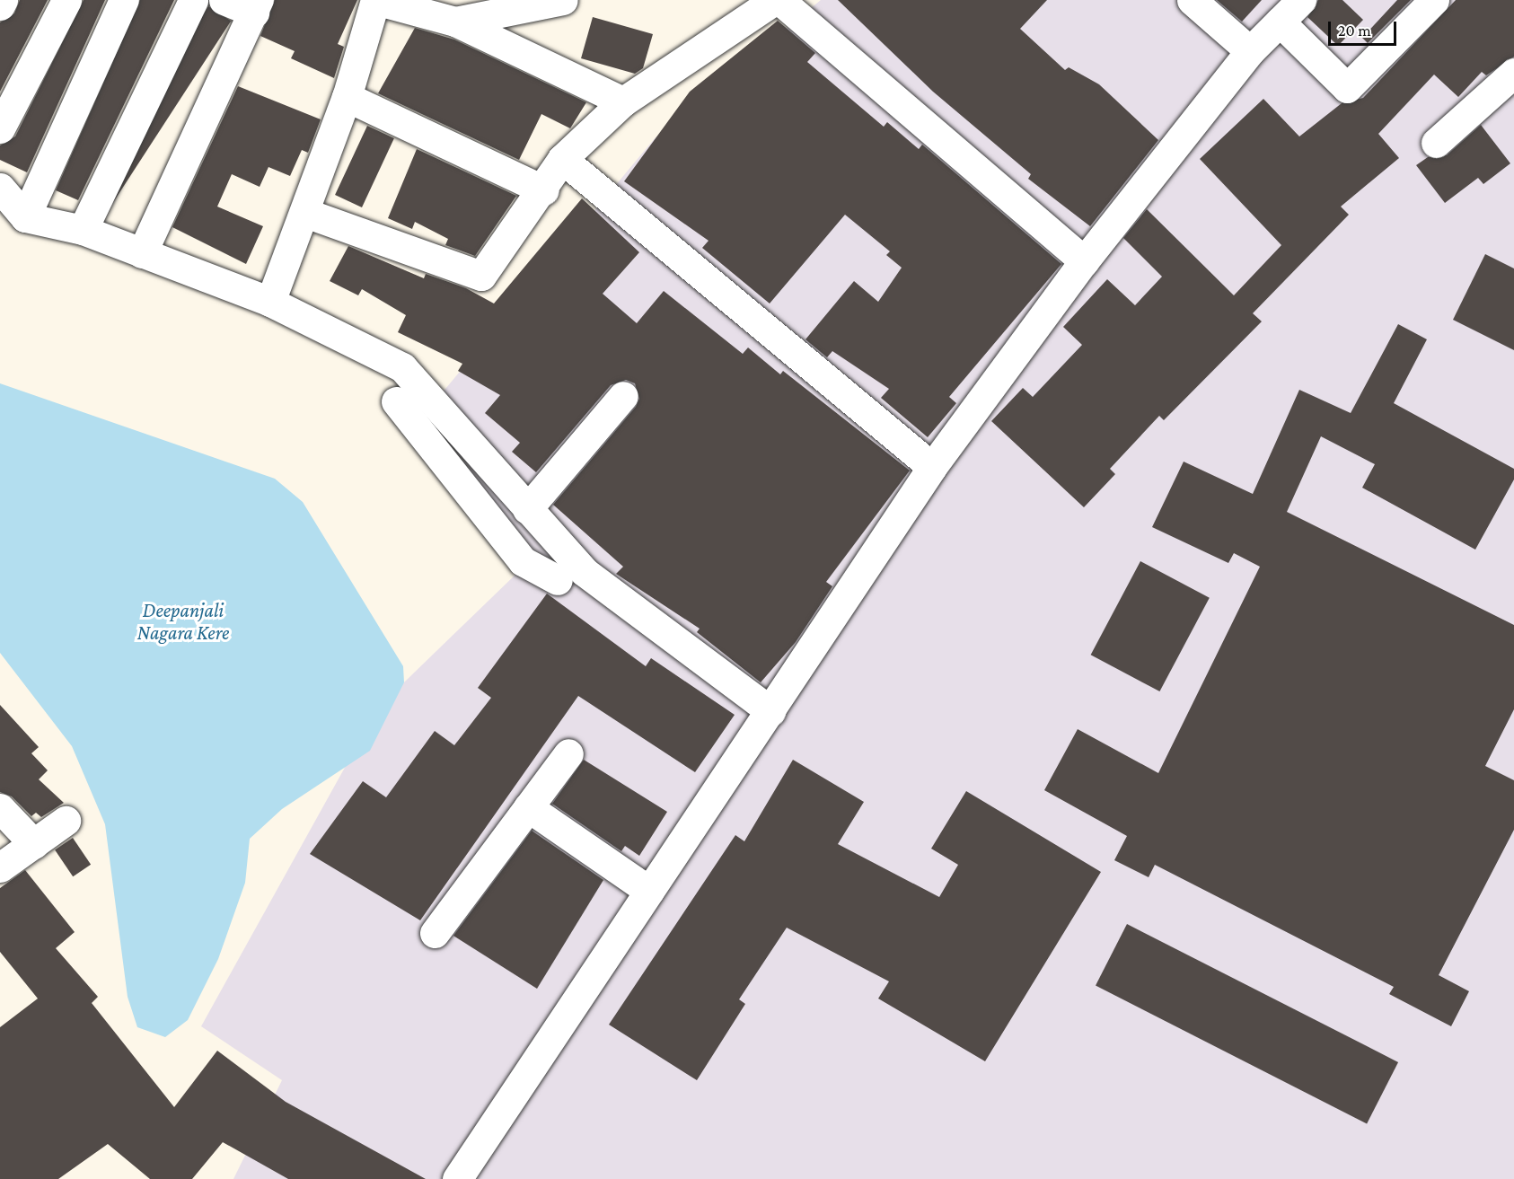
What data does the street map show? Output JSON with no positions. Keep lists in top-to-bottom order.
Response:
{
  "water": ["Deepanjali Nagara Kere"],
  "scale_bar": "20 m"
}
